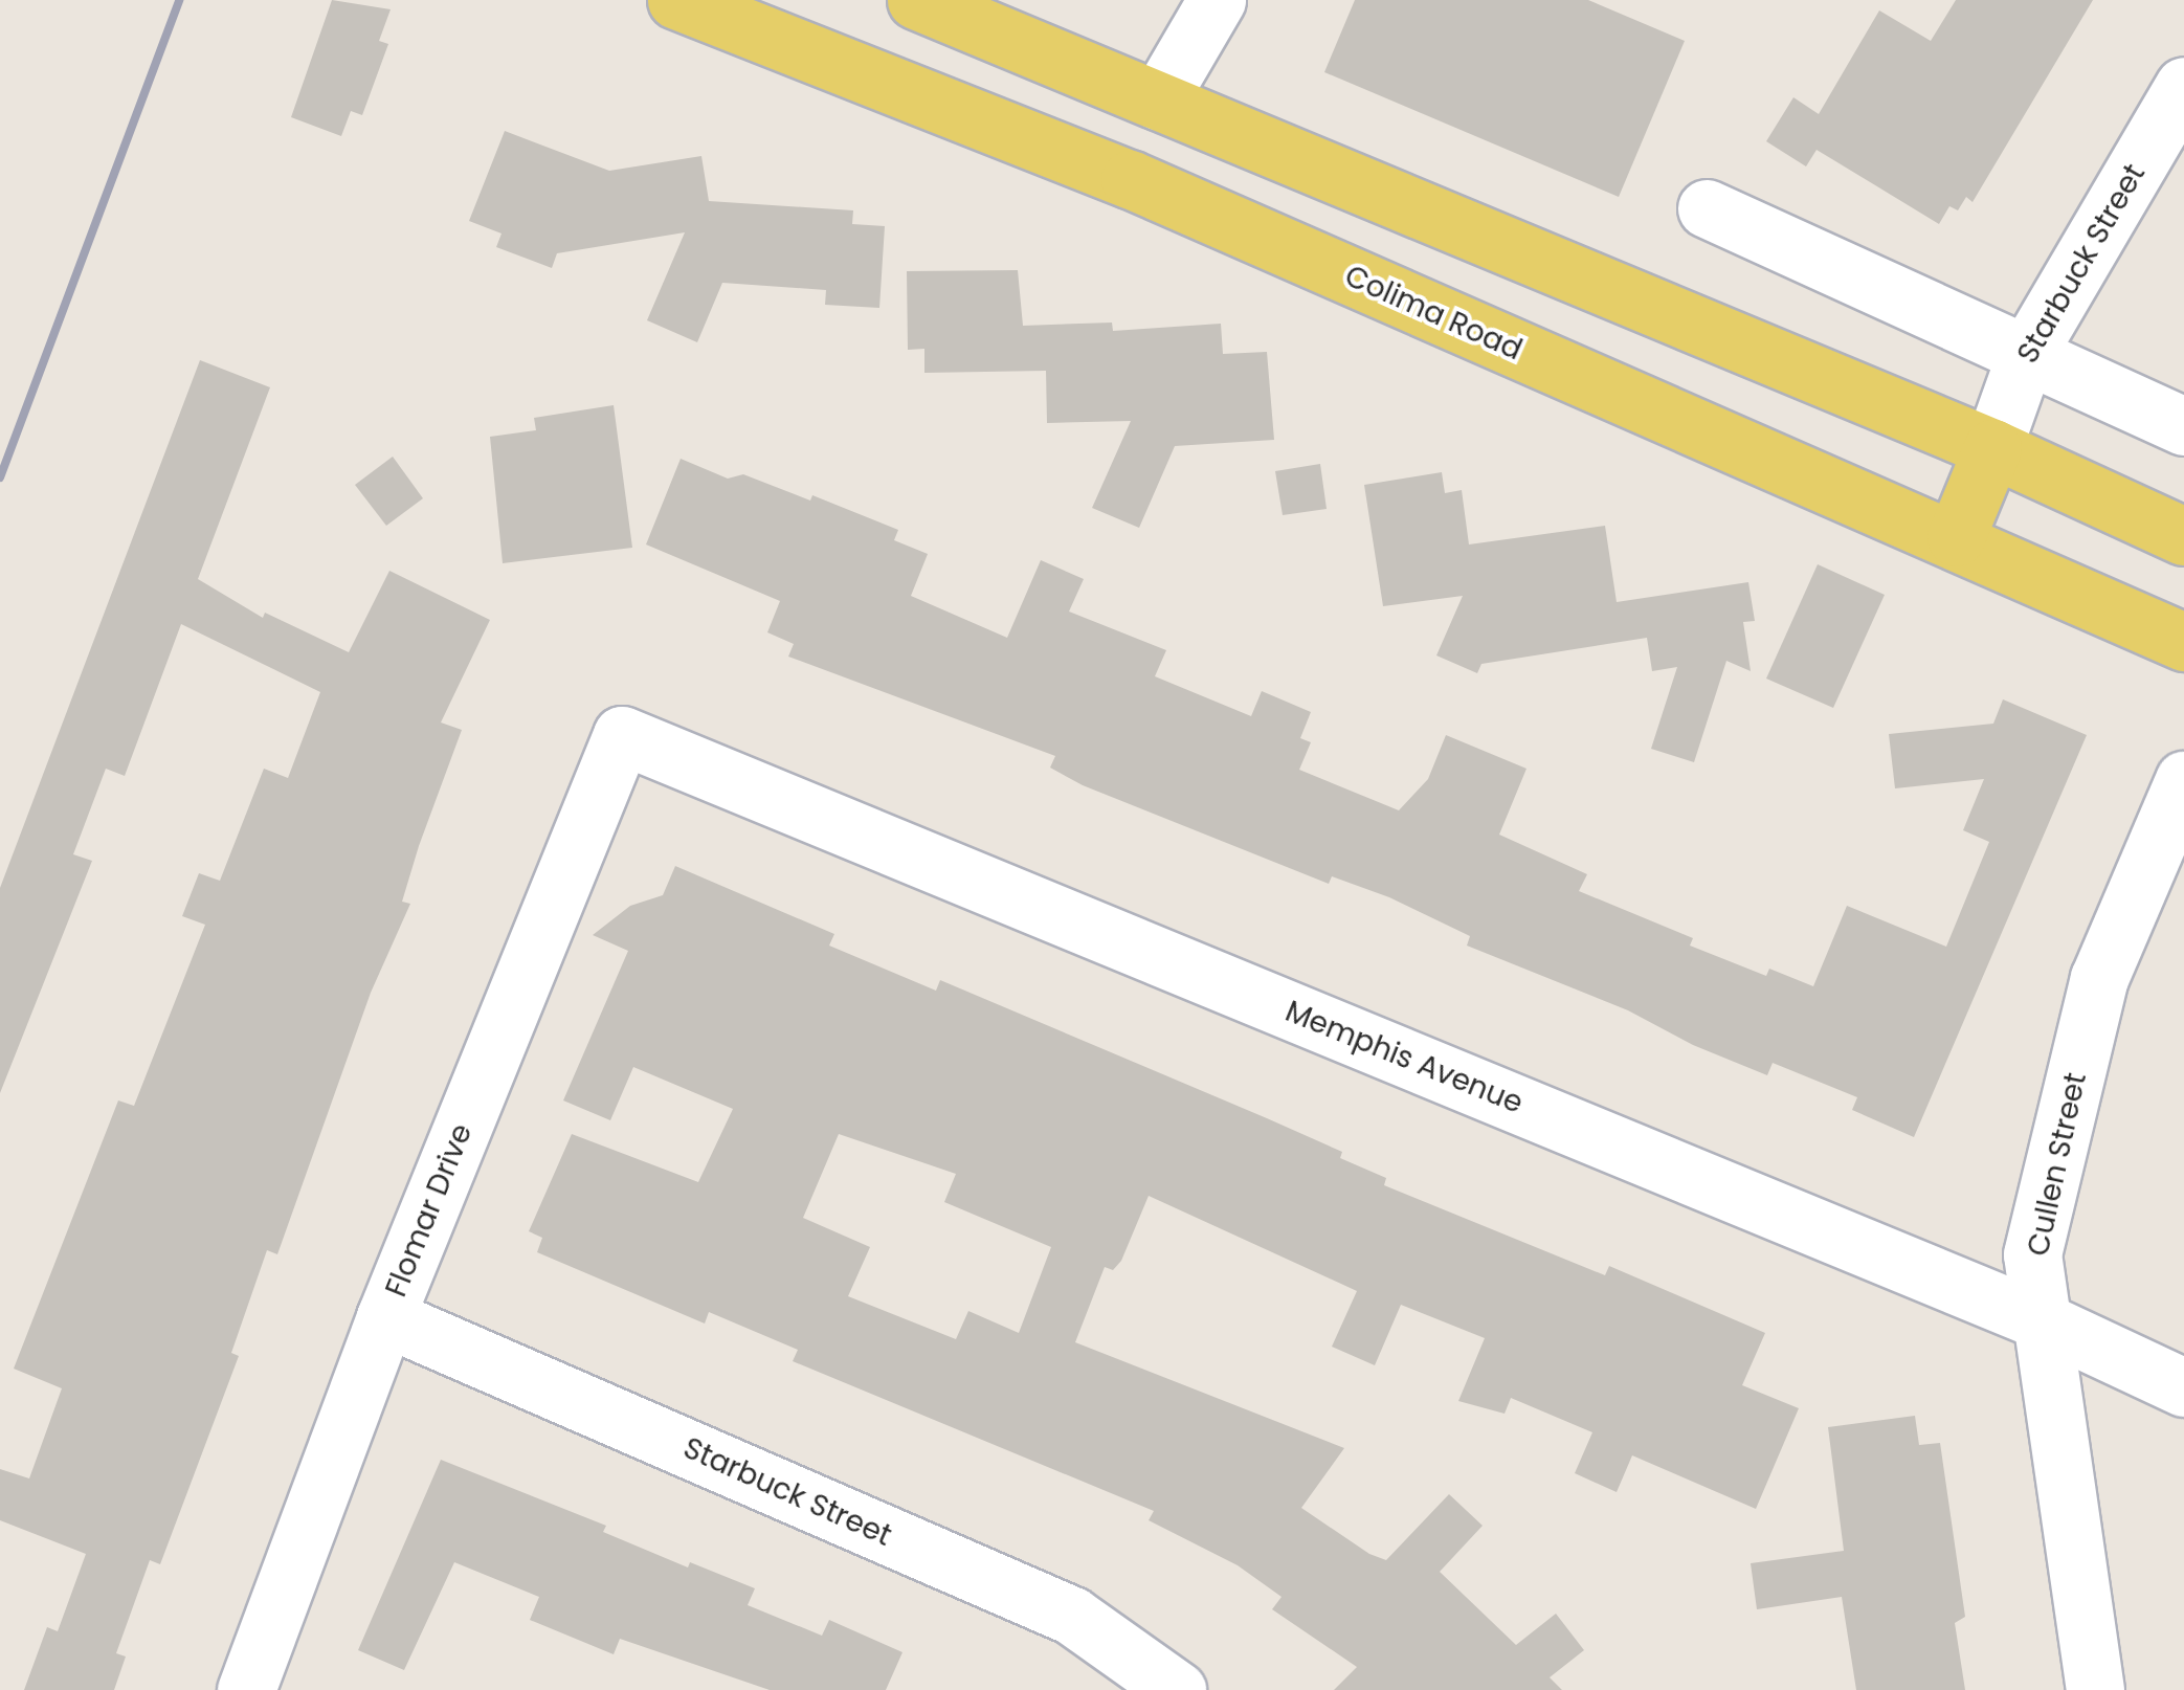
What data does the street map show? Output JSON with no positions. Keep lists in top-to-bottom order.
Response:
{
  "streets": {
    "main road": ["Colima Road"],
    "street": [
      "Starbuck Street",
      "Memphis Avenue",
      "Cullen Street",
      "Flomar Drive"
    ]
  },
  "crossings": [
    ["Starbuck Street", "Flomar Drive"],
    ["Memphis Avenue", "Cullen Street"],
    ["Memphis Avenue", "Flomar Drive"]
  ]
}
